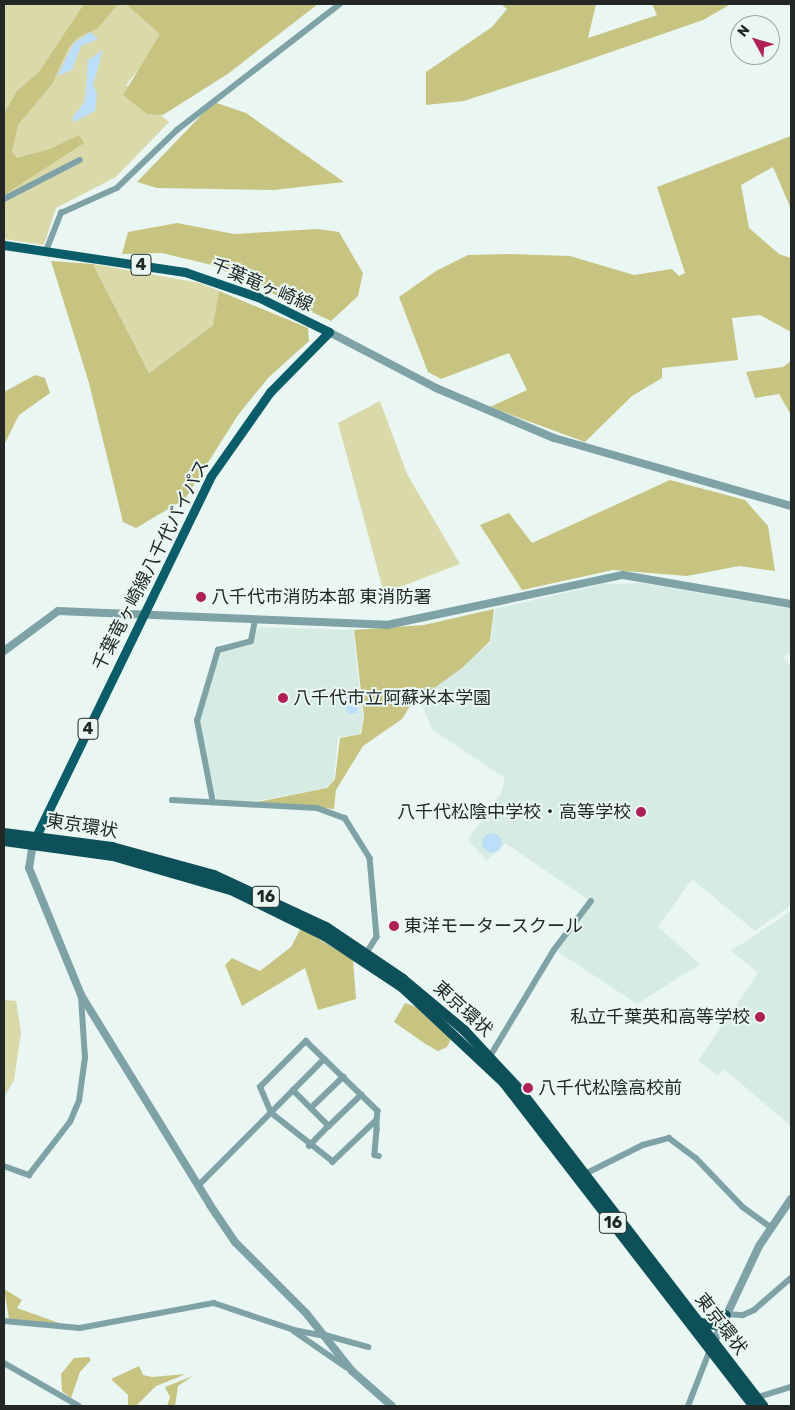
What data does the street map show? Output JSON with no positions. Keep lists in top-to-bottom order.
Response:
{
  "streets": {
    "highway": ["東京環状", "16"],
    "main road": ["4", "千葉竜ヶ崎線", "千葉竜ヶ崎線八千代バイパス"]
  },
  "crossings": [
    ["千葉竜ヶ崎線", "千葉竜ヶ崎線八千代バイパス"],
    ["千葉竜ヶ崎線八千代バイパス", "東京環状"]
  ],
  "places": [
    "八千代市消防本部 東消防署",
    "八千代市立阿蘇米本学園",
    "八千代松陰中学校・高等学校",
    "東洋モータースクール",
    "私立千葉英和高等学校",
    "八千代松陰高校前"
  ],
  "north": "top left"
}
